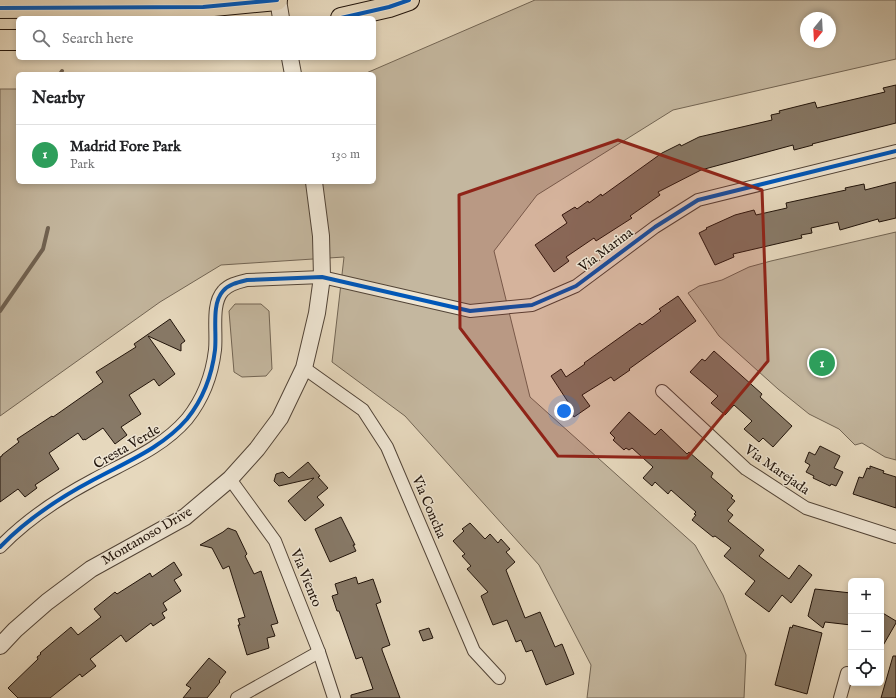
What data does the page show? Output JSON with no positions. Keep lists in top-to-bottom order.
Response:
{
  "streets": {
    "street": [
      "Via Marina",
      "Cresta Verde",
      "Via Marejada",
      "Via Concha",
      "Montanoso Drive",
      "Via Viento"
    ]
  },
  "crossings": [
    ["Via Marina", "Cresta Verde"],
    ["Via Marina", "Montanoso Drive"],
    ["Cresta Verde", "Montanoso Drive"],
    ["Via Concha", "Montanoso Drive"],
    ["Montanoso Drive", "Via Viento"]
  ],
  "north": "bottom",
  "page": {
    "search": "Search here",
    "heading": "Nearby",
    "list": [
      {
        "mark": "1",
        "name": "Madrid Fore Park",
        "note": "Park",
        "value": "130 m"
      }
    ],
    "pins": "1",
    "map_buttons": ["+", "−"]
  }
}
